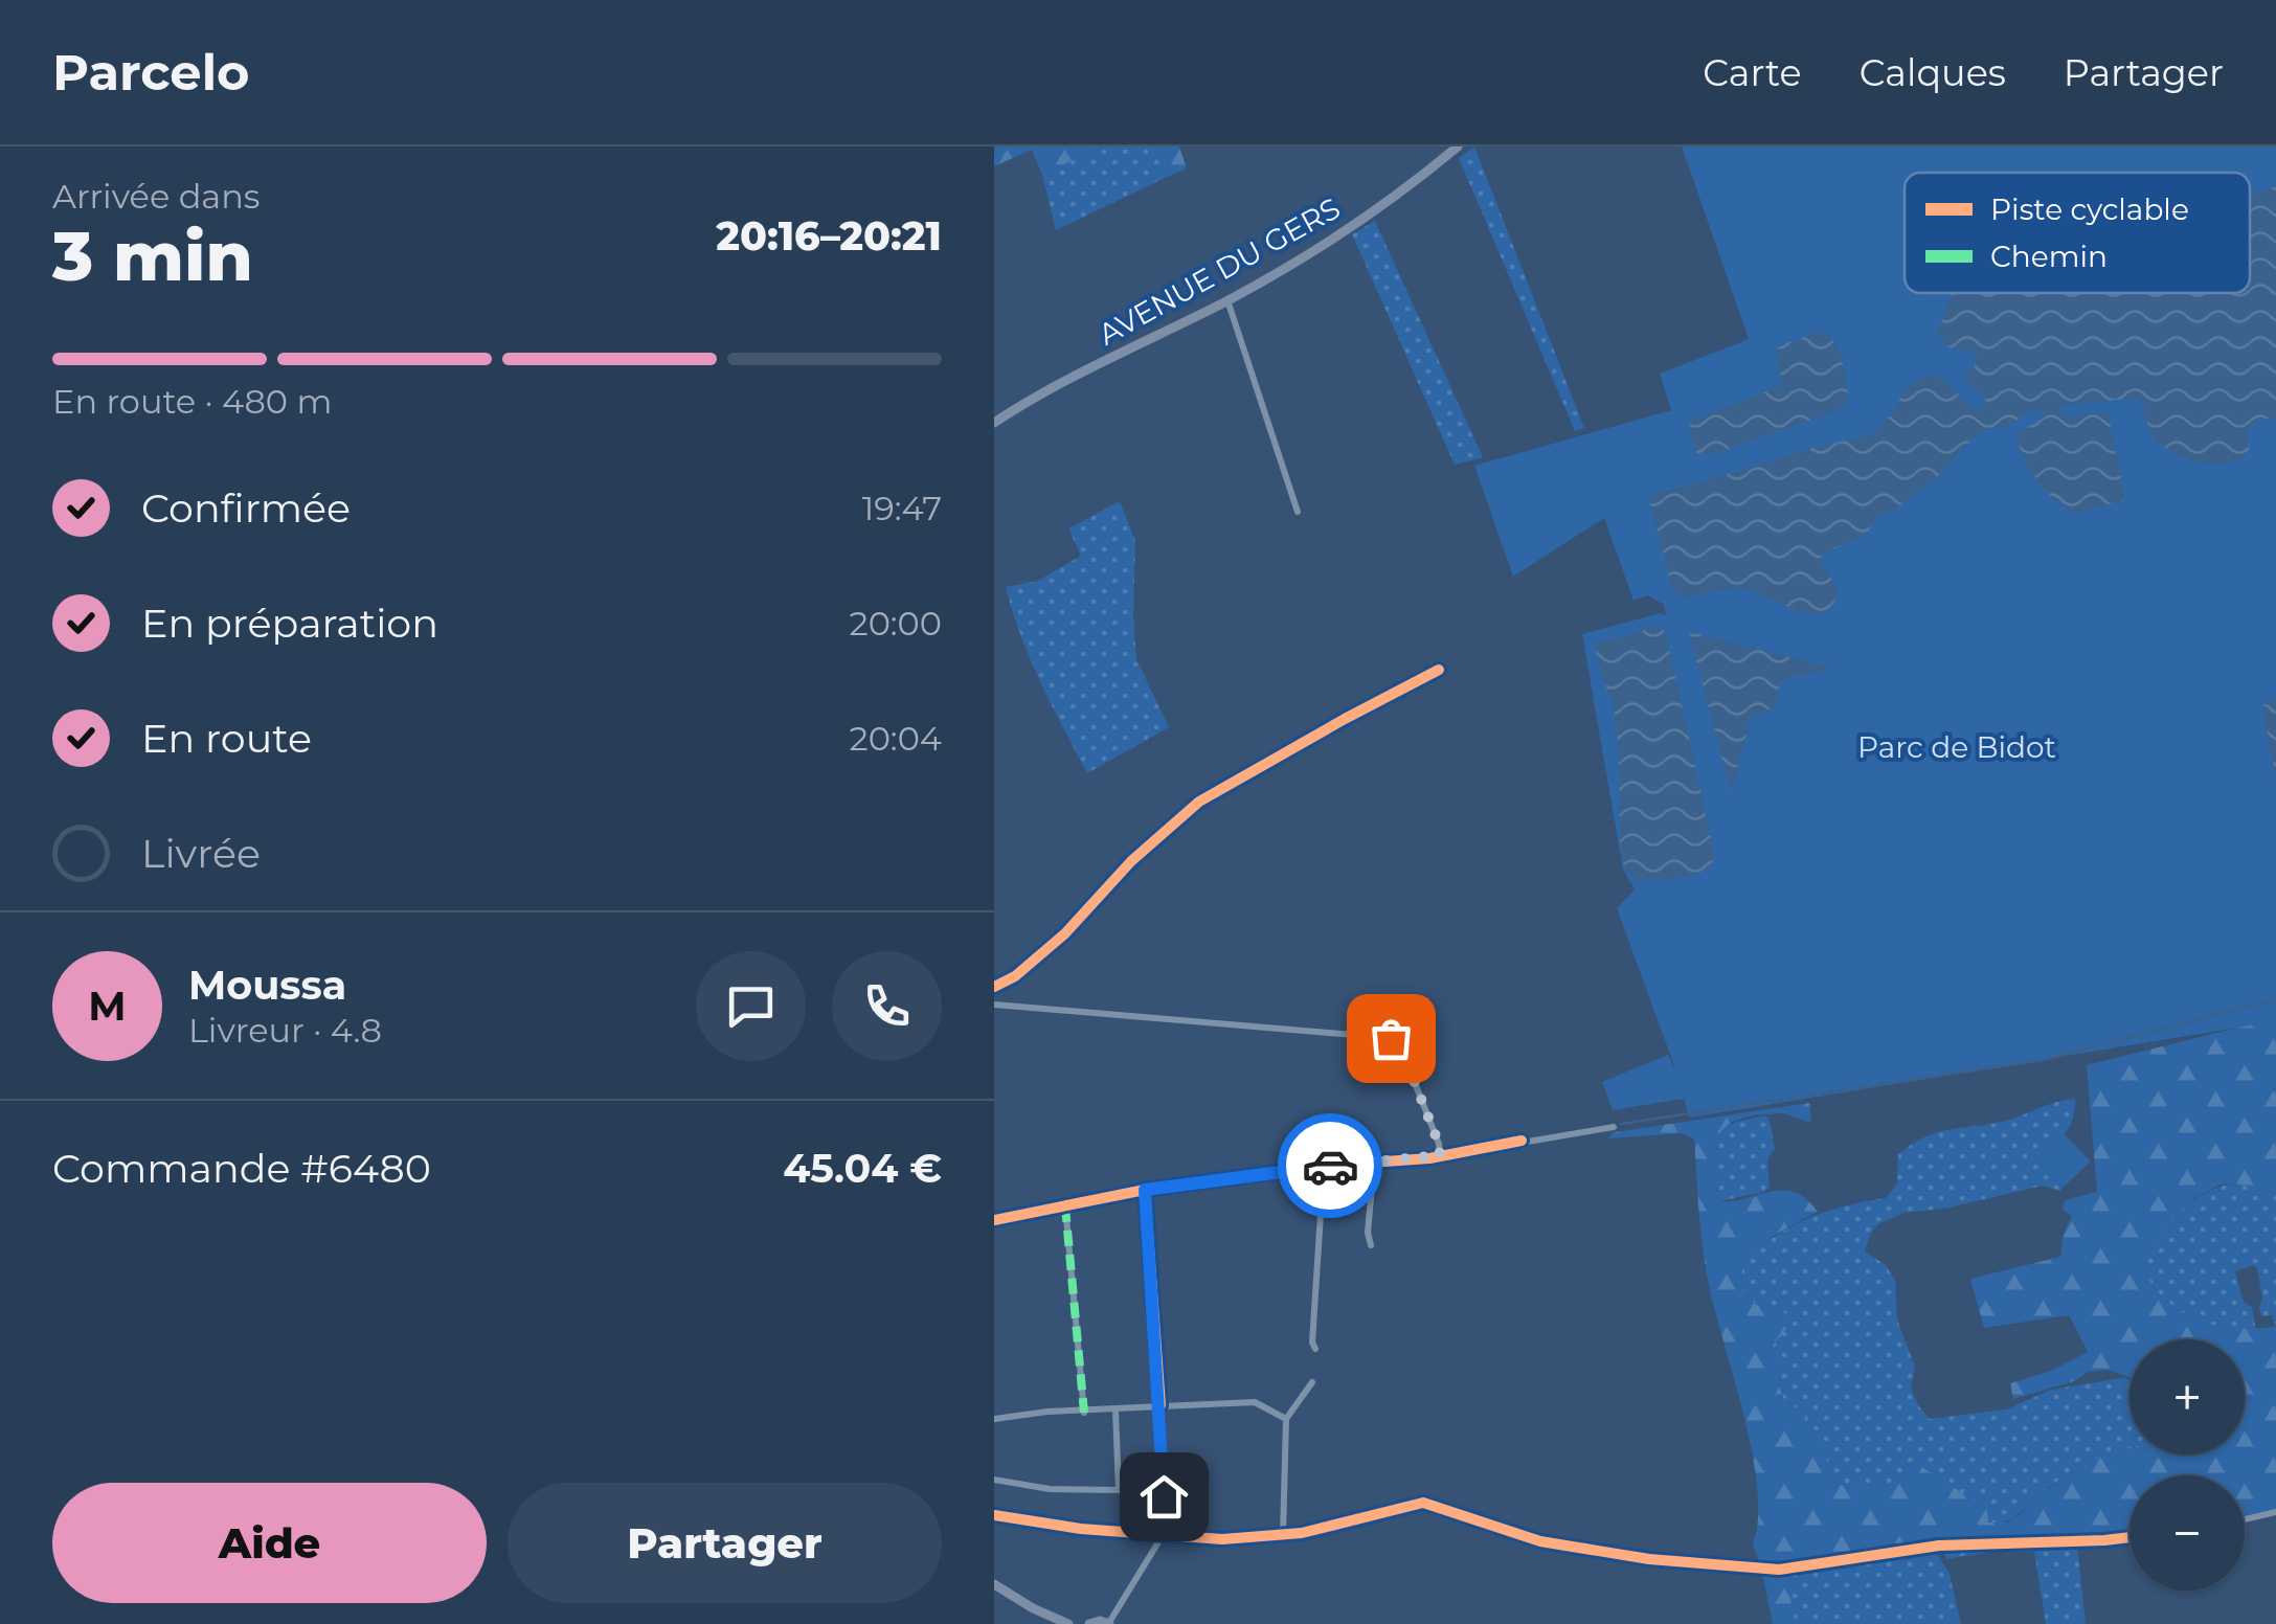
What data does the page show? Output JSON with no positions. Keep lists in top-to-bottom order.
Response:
{
  "streets": {
    "main road": ["AVENUE DU GERS"]
  },
  "parks": ["Parc de Bidot"],
  "legend": ["Piste cyclable", "Chemin"],
  "page": {
    "header": "Parcelo",
    "nav": ["Carte", "Calques", "Partager"],
    "heading": ["3 min", "Arrivée dans", "20:16–20:21"],
    "panel": [
      "Moussa",
      "Livreur · 4.8",
      "Commande #6480",
      "45.04 €"
    ],
    "bar": "En route · 480 m",
    "list": [
      ["Confirmée", "19:47"],
      ["En préparation", "20:00"],
      ["En route", "20:04"],
      "Livrée"
    ],
    "round": "M",
    "map_buttons": ["+", "−"],
    "buttons": ["Aide", "Partager"]
  }
}
